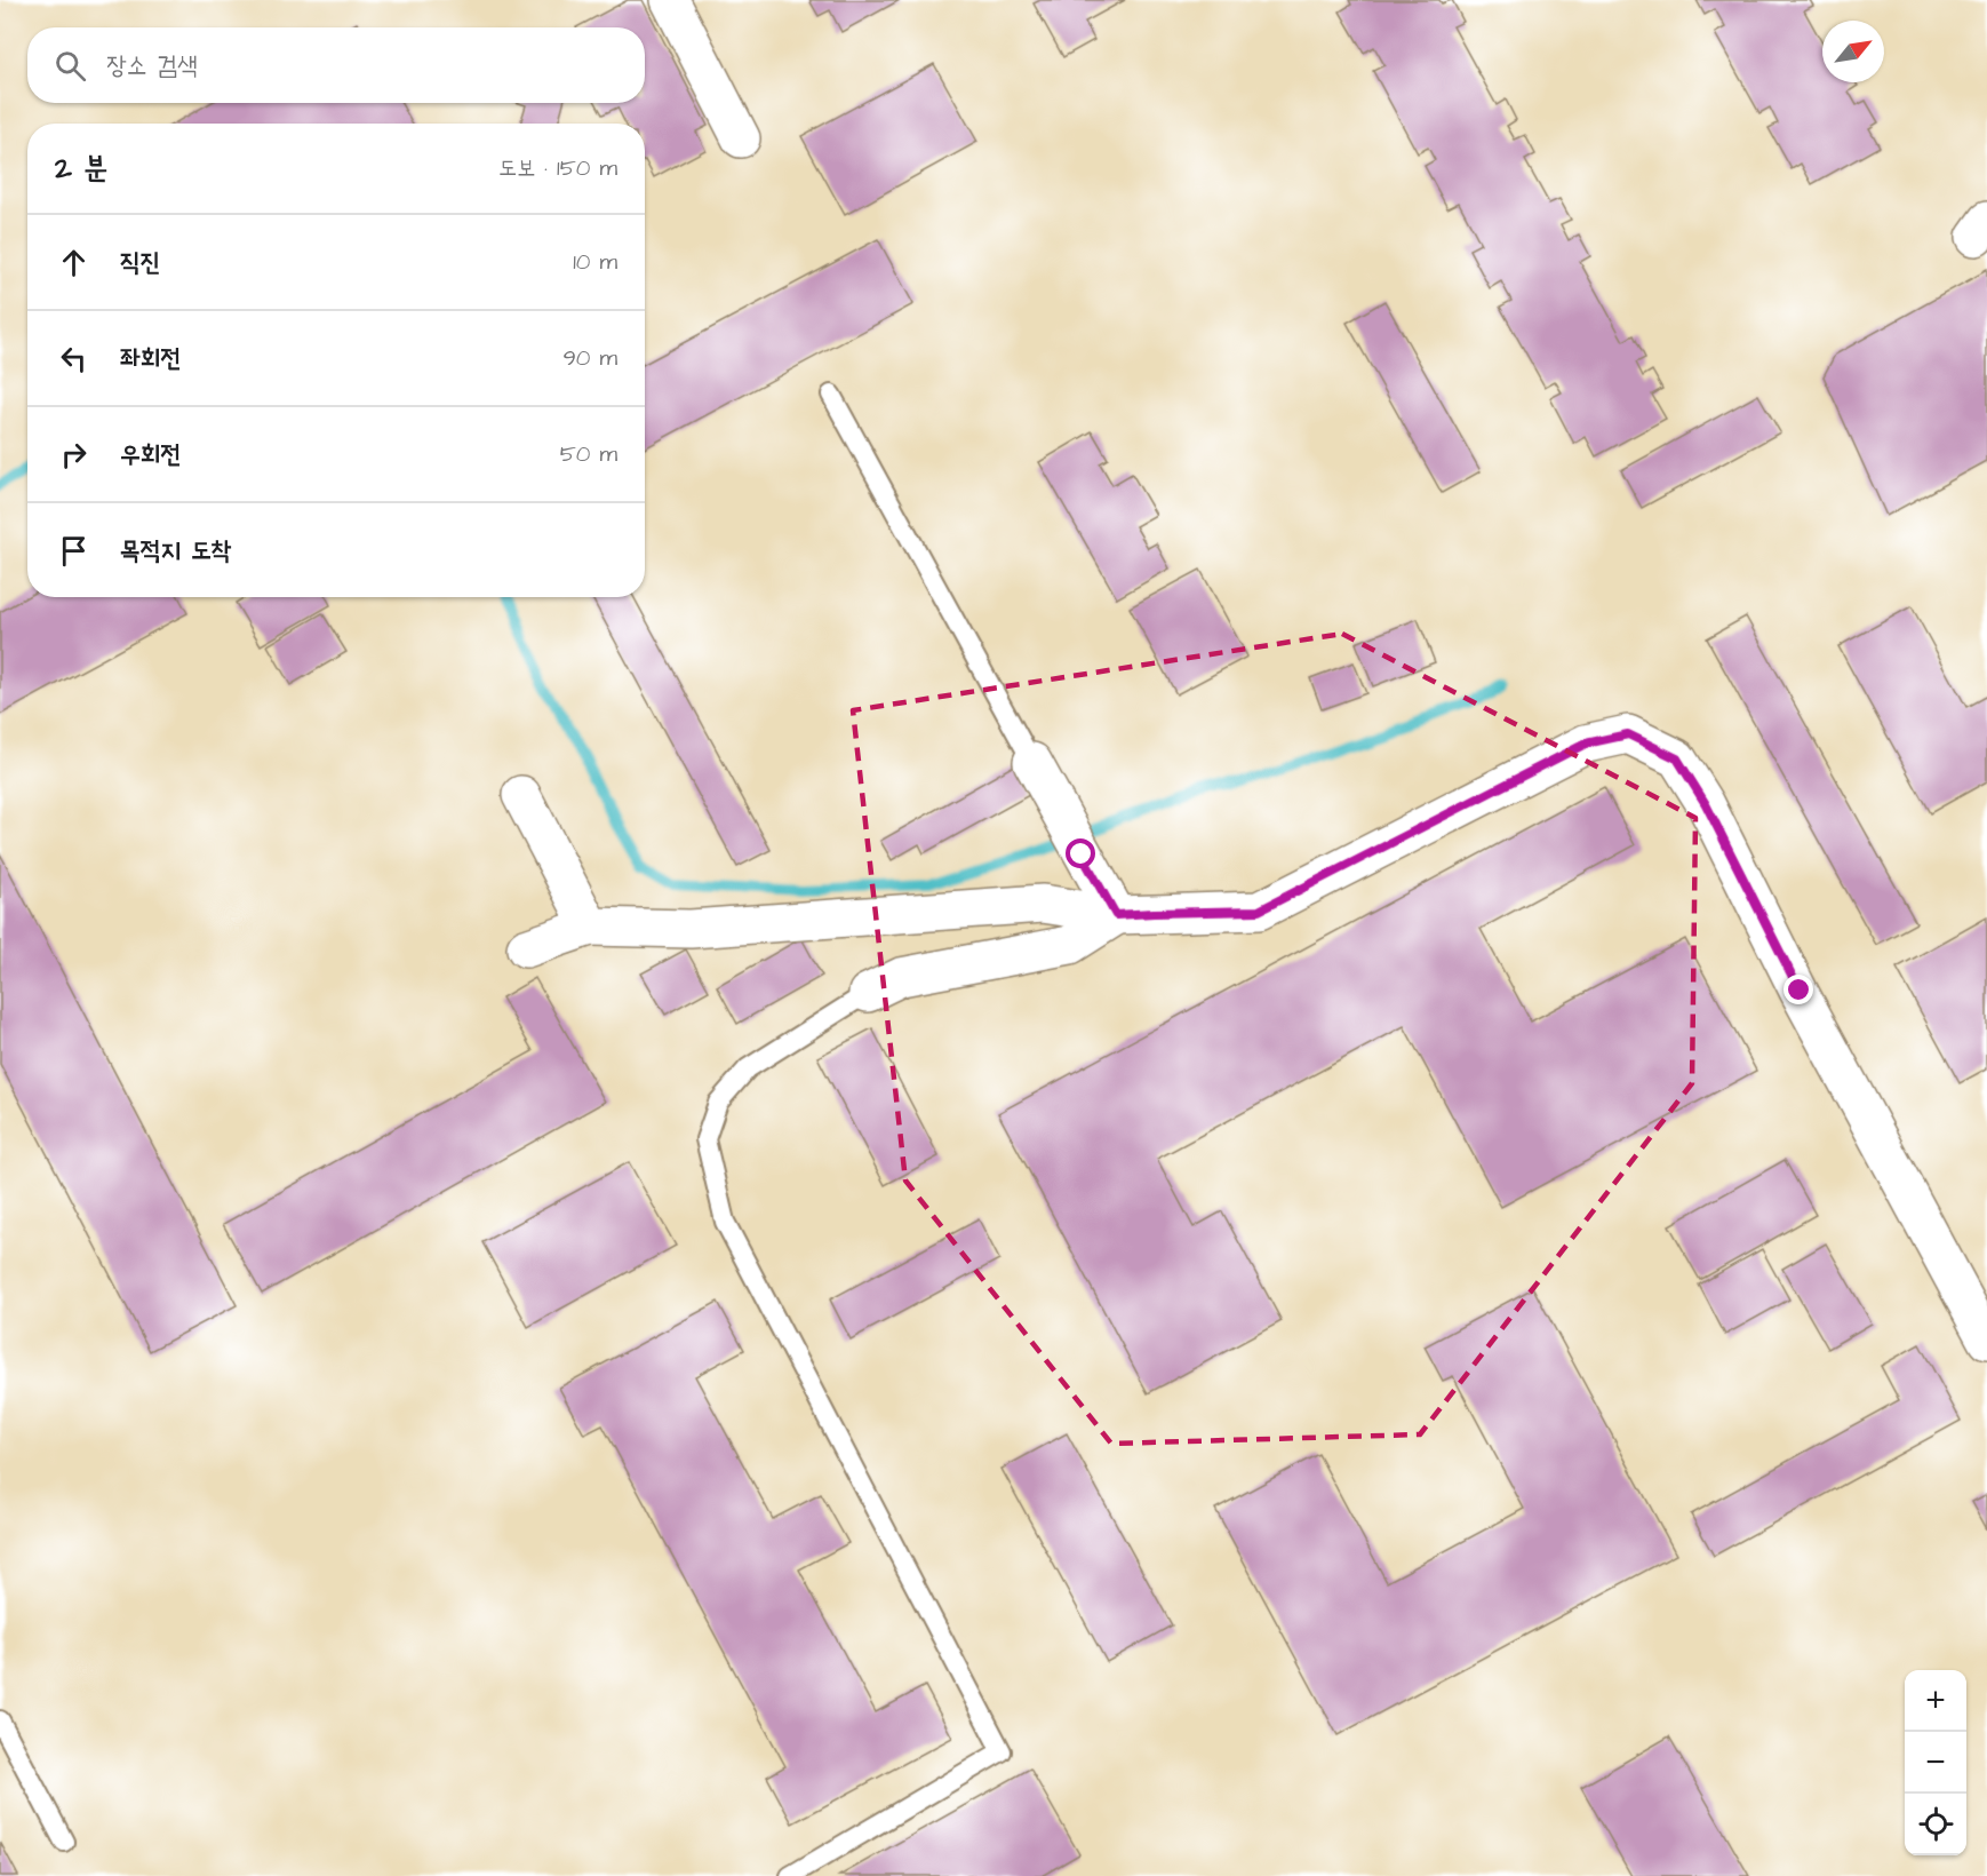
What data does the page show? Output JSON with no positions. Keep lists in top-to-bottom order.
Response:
{
  "north": "top right",
  "page": {
    "search": "장소 검색",
    "heading": ["2 분", "도보 · 150 m"],
    "list": [
      ["직진", "10 m"],
      ["좌회전", "90 m"],
      ["우회전", "50 m"],
      "목적지 도착"
    ],
    "map_buttons": ["+", "−"]
  }
}
